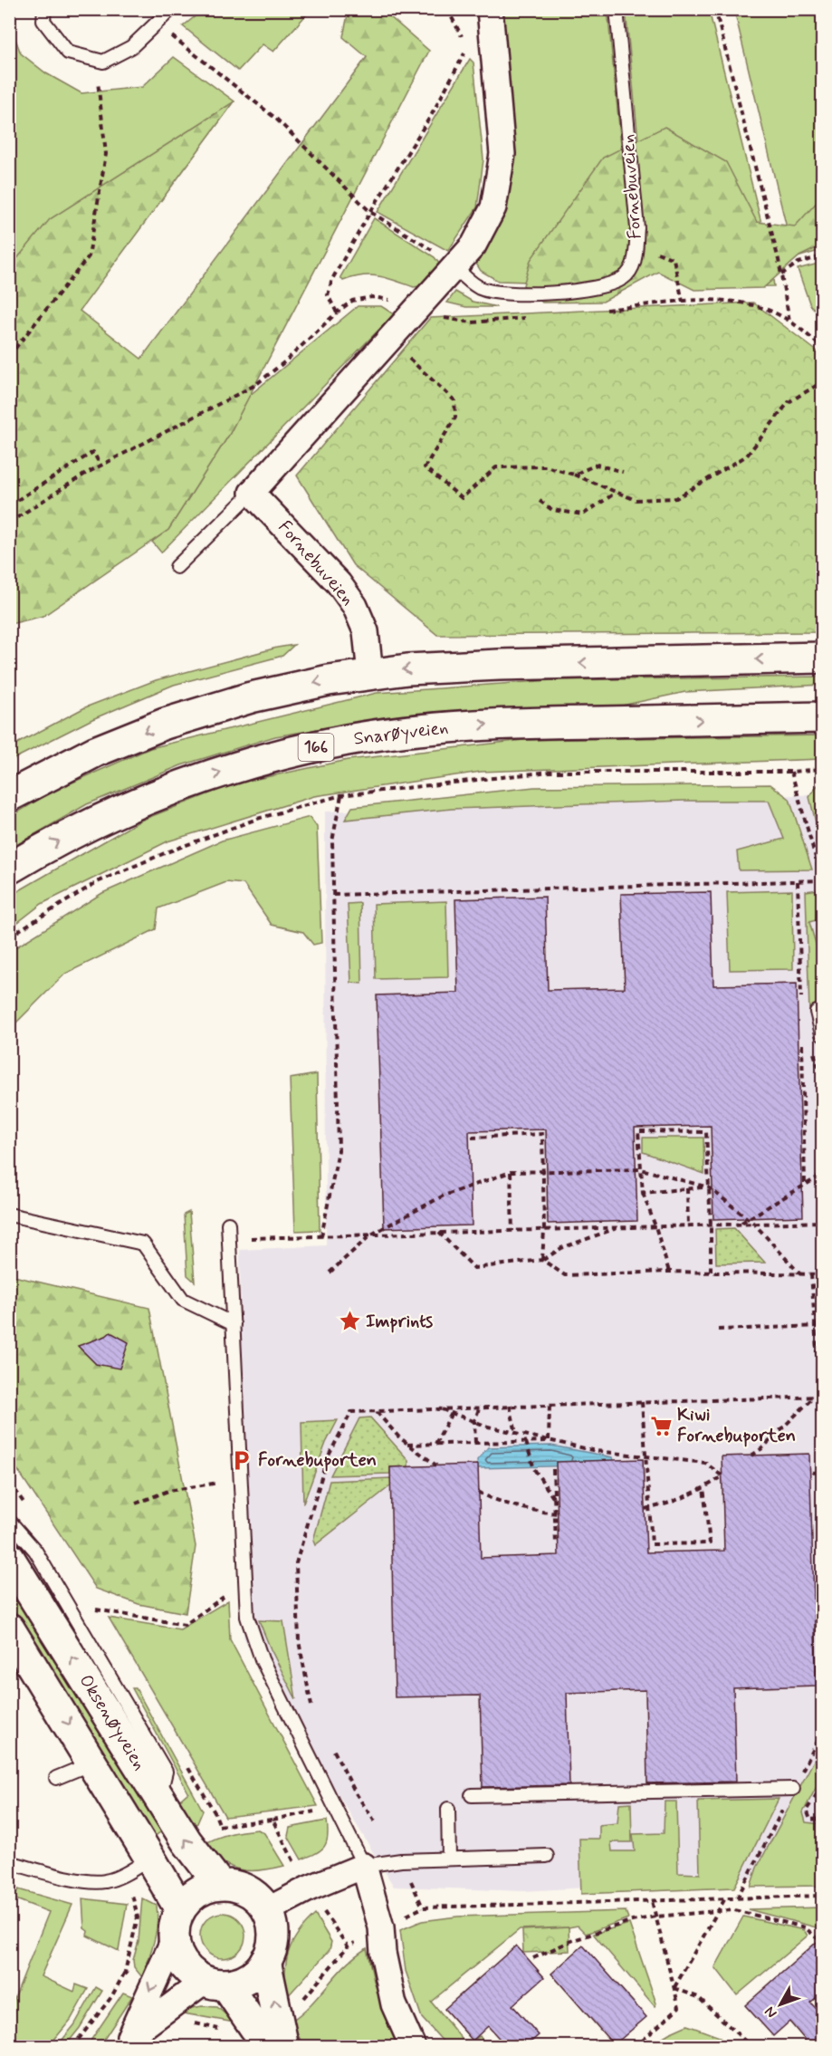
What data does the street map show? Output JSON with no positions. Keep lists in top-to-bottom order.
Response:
{
  "streets": {
    "main road": ["Snarøyveien", "166", "Oksenøyveien"],
    "street": ["Fornebuveien"]
  },
  "places": {
    "place": ["Imprints"],
    "supermarket": ["Kiwi Fornebuporten"],
    "parking": ["Fornebuporten"]
  },
  "north": "bottom left"
}
